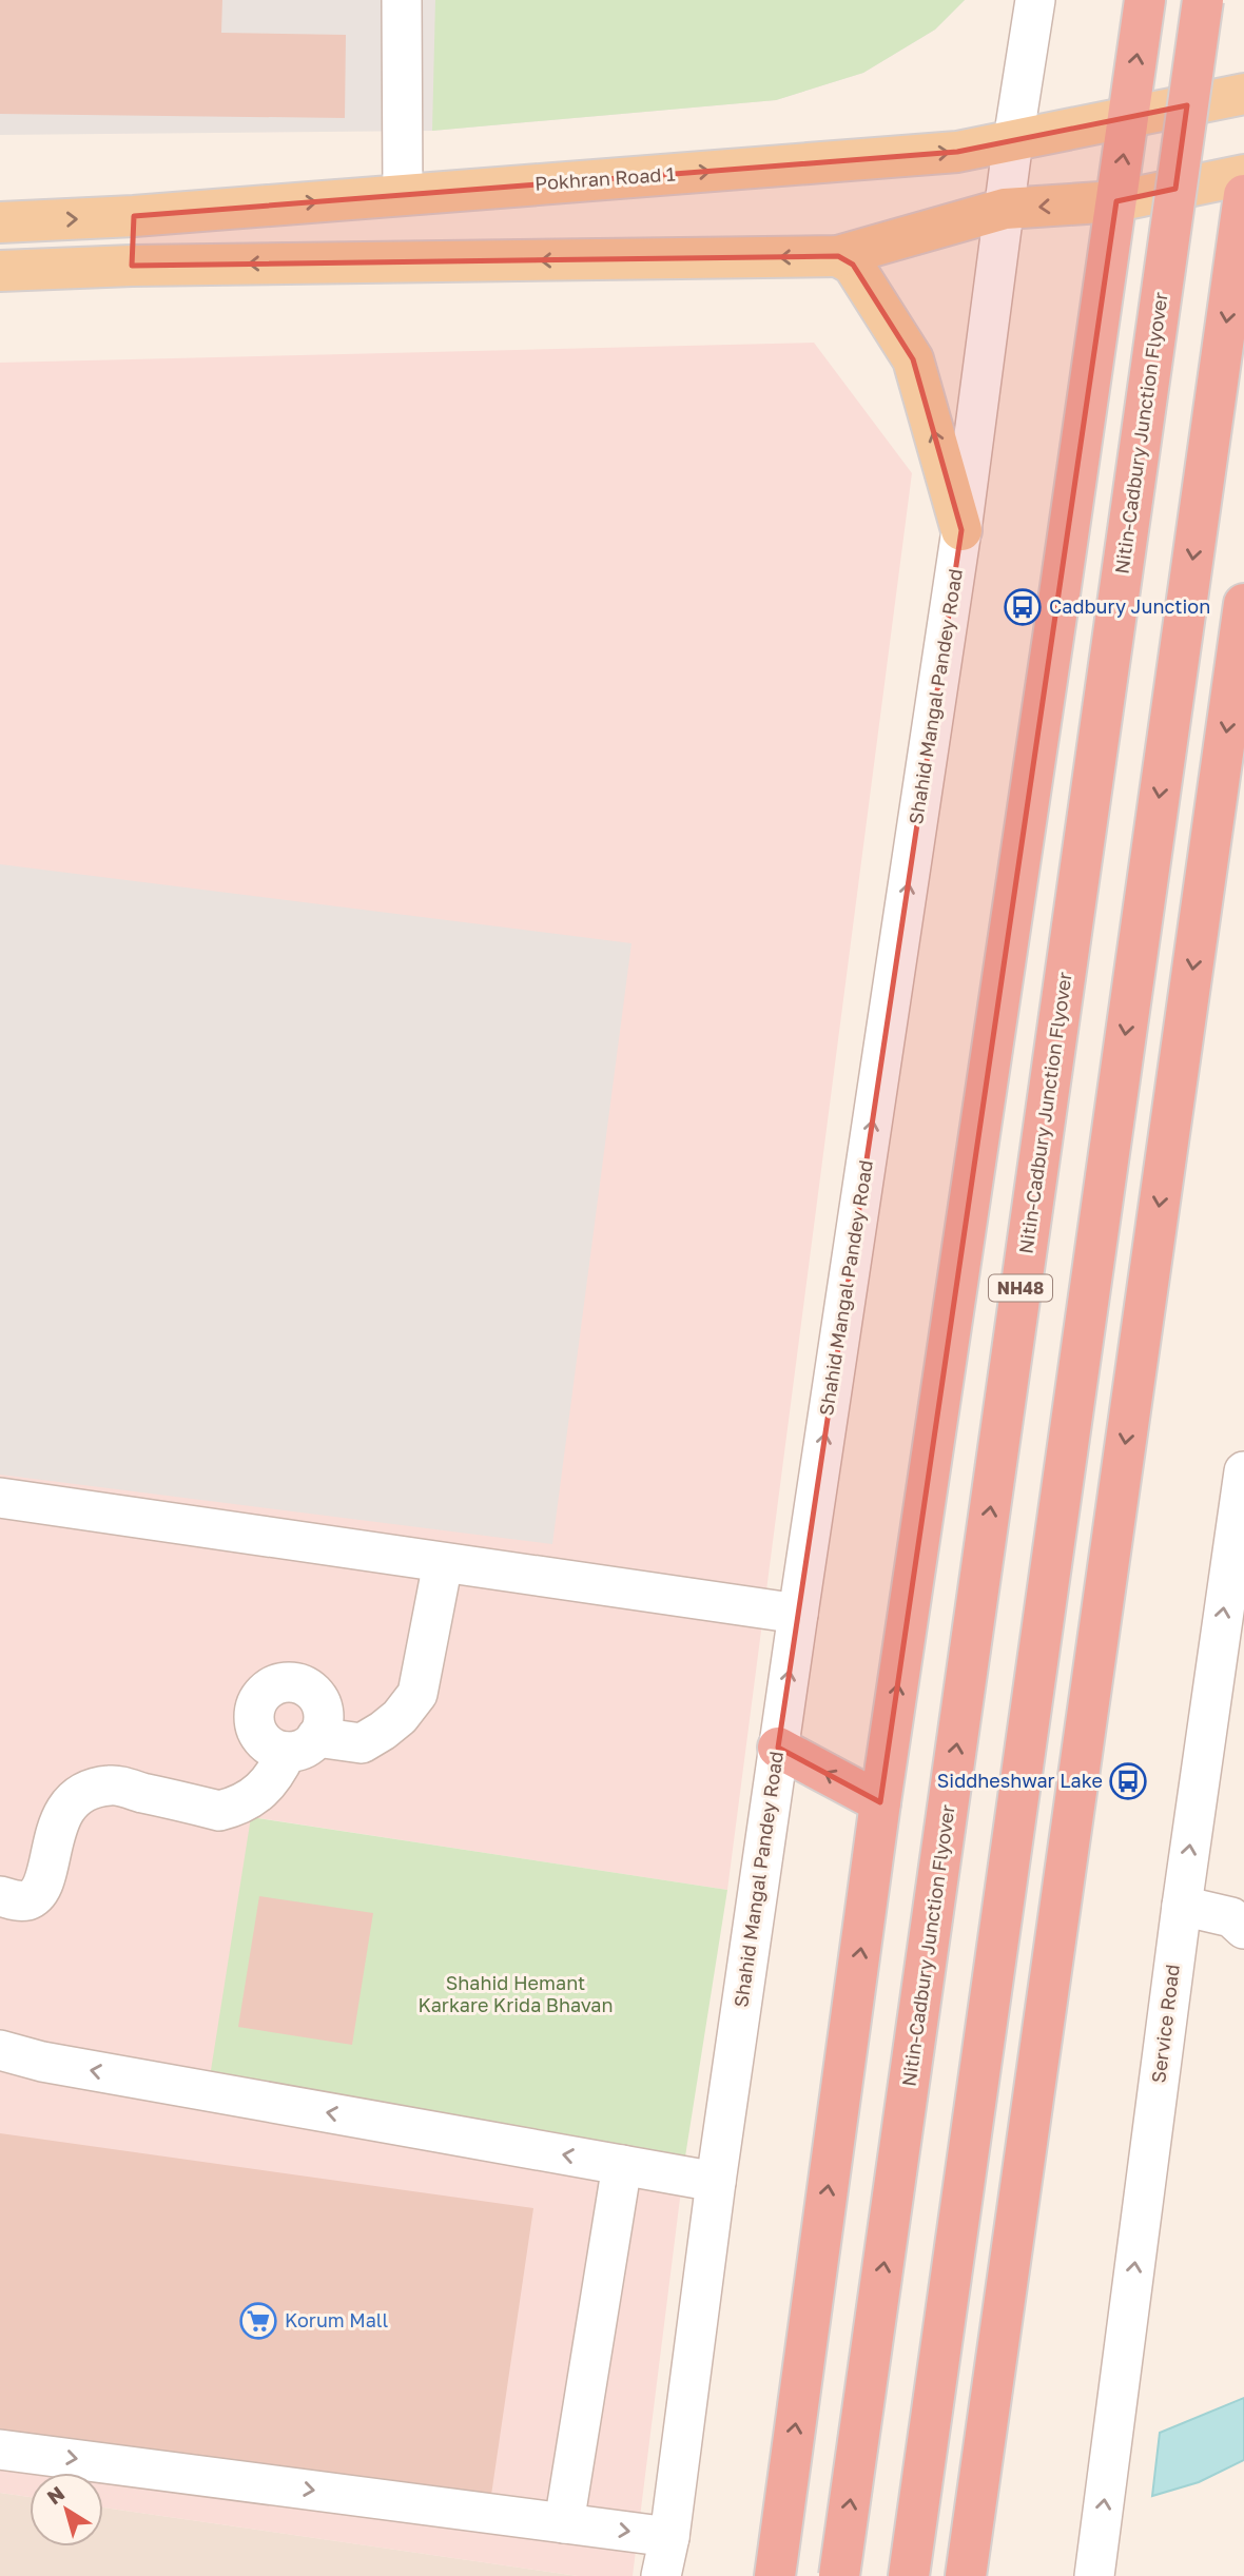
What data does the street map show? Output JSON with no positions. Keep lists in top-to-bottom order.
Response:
{
  "streets": {
    "highway": ["Nitin-Cadbury Junction Flyover", "NH48"],
    "main road": ["Pokhran Road 1"],
    "street": ["Shahid Mangal Pandey Road", "Service Road"]
  },
  "crossings": [
    ["Pokhran Road 1", "Shahid Mangal Pandey Road"]
  ],
  "one_way": ["Shahid Mangal Pandey Road", "Service Road"],
  "parks": ["Shahid Hemant Karkare Krida Bhavan"],
  "places": {
    "bus stop": ["Cadbury Junction", "Siddheshwar Lake"],
    "supermarket": ["Korum Mall"]
  },
  "north": "top left"
}
